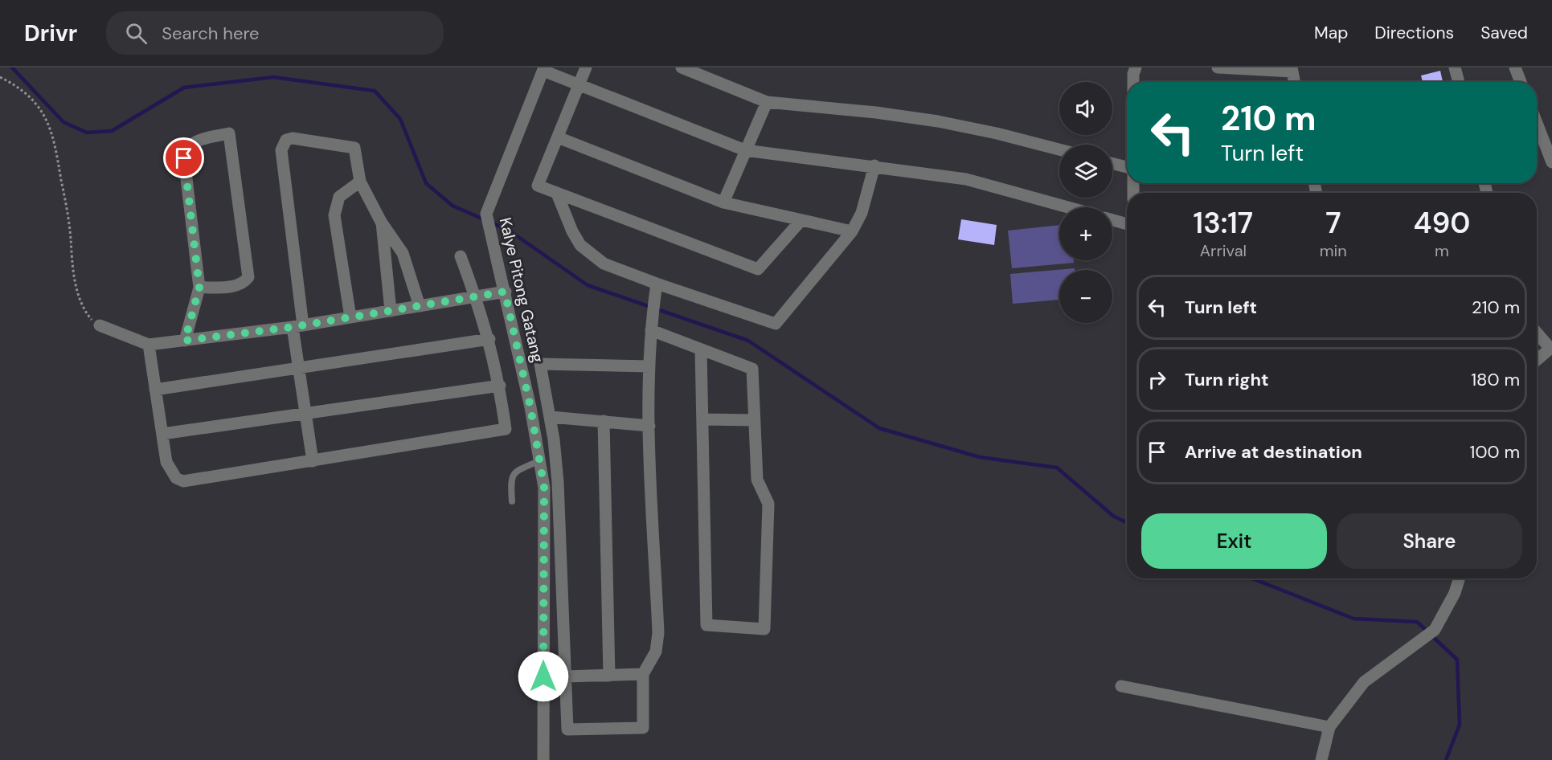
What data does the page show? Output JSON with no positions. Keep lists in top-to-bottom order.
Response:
{
  "streets": {
    "street": ["Kalye Pitong Gatang"]
  },
  "page": {
    "header": "Drivr",
    "search": "Search here",
    "nav": ["Map", "Directions", "Saved"],
    "map_buttons": ["+", "−"],
    "turn": ["210 m", "Turn left"],
    "eta": [
      "13:17",
      "Arrival",
      "7",
      "min",
      "490",
      "m"
    ],
    "list": [
      {
        "name": "Turn left",
        "value": "210 m"
      },
      {
        "name": "Turn right",
        "value": "180 m"
      },
      {
        "name": "Arrive at destination",
        "value": "100 m"
      }
    ],
    "buttons": ["Exit", "Share"]
  }
}
